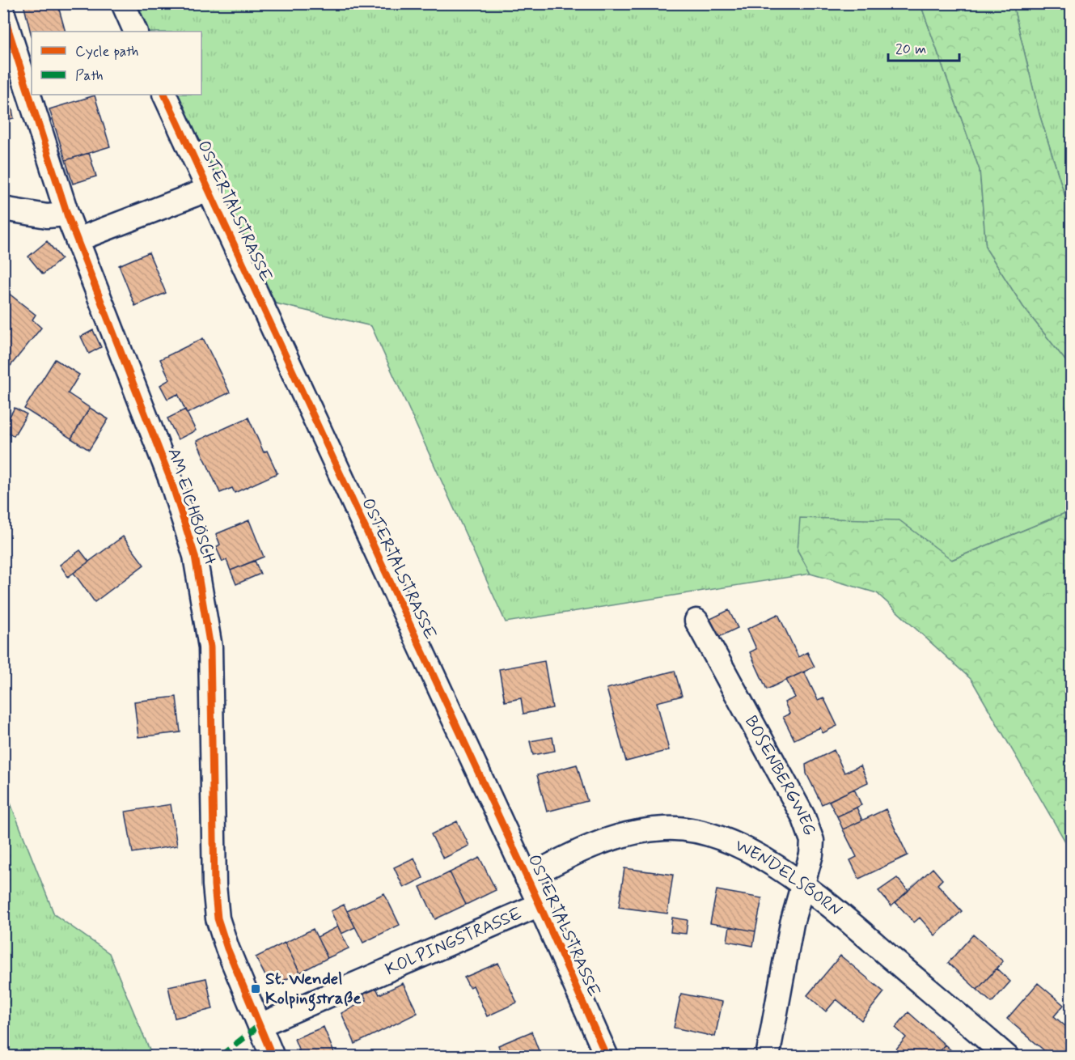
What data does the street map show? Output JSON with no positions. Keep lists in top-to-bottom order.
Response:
{
  "streets": {
    "street": [
      "OSTERTALSTRASSE",
      "AM EICHBÖSCH",
      "BOSENBERGWEG",
      "WENDELSBORN",
      "KOLPINGSTRASSE"
    ]
  },
  "crossings": [
    ["OSTERTALSTRASSE", "WENDELSBORN"],
    ["OSTERTALSTRASSE", "KOLPINGSTRASSE"],
    ["AM EICHBÖSCH", "KOLPINGSTRASSE"],
    ["BOSENBERGWEG", "WENDELSBORN"]
  ],
  "places": {
    "transit": ["St. Wendel Kolpingstraße"]
  },
  "legend": ["Cycle path", "Path"],
  "scale_bar": "20 m"
}
